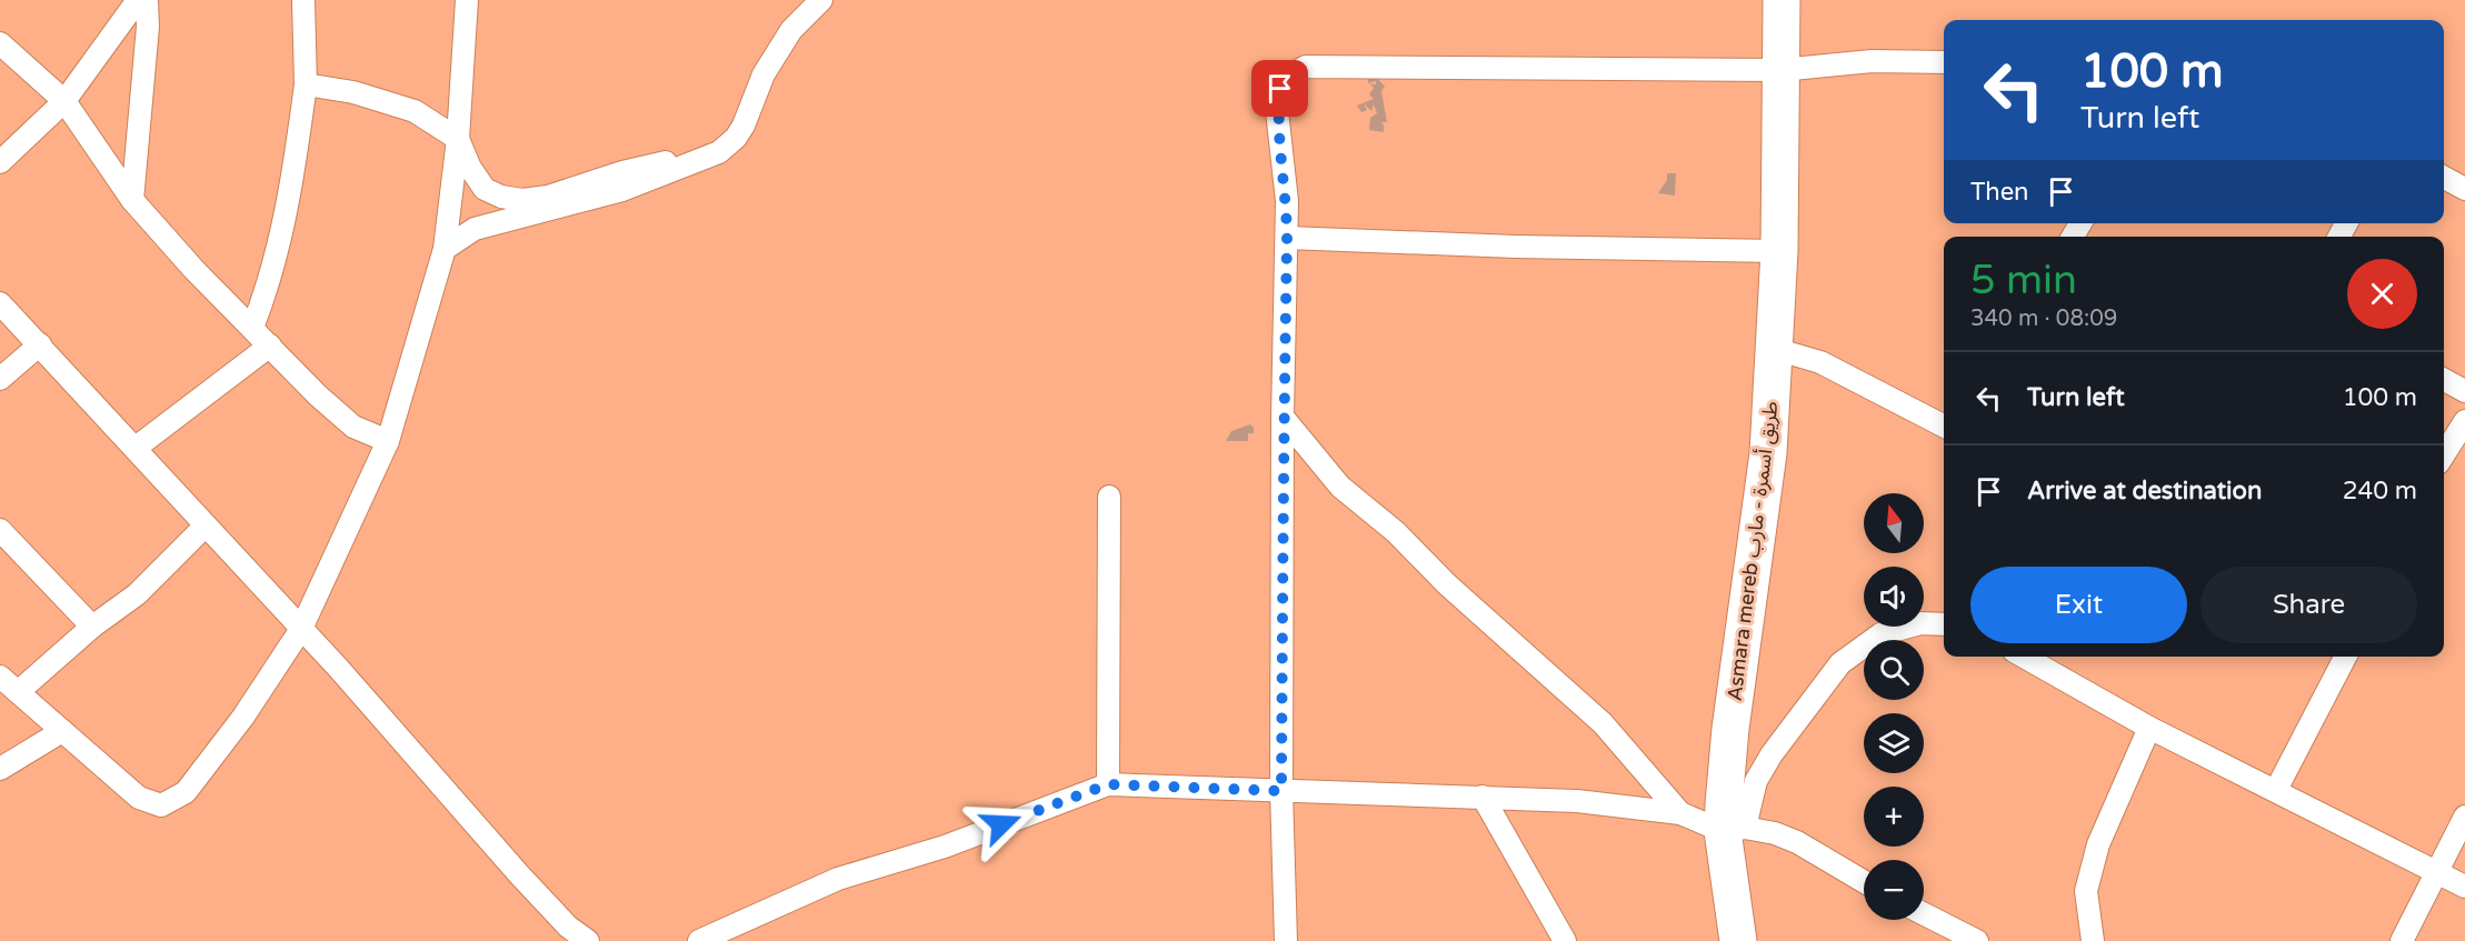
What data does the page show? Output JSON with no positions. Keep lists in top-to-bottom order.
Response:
{
  "streets": {
    "highway": ["Asmara mereb طريق أسمرة - مارب"]
  },
  "north": "top",
  "page": {
    "turn": ["100 m", "Turn left"],
    "then": "Then",
    "heading": ["5 min", "340 m · 08:09"],
    "list": [
      {
        "name": "Turn left",
        "value": "100 m"
      },
      {
        "name": "Arrive at destination",
        "value": "240 m"
      }
    ],
    "map_buttons": ["+", "−"],
    "buttons": ["Exit", "Share"]
  }
}
